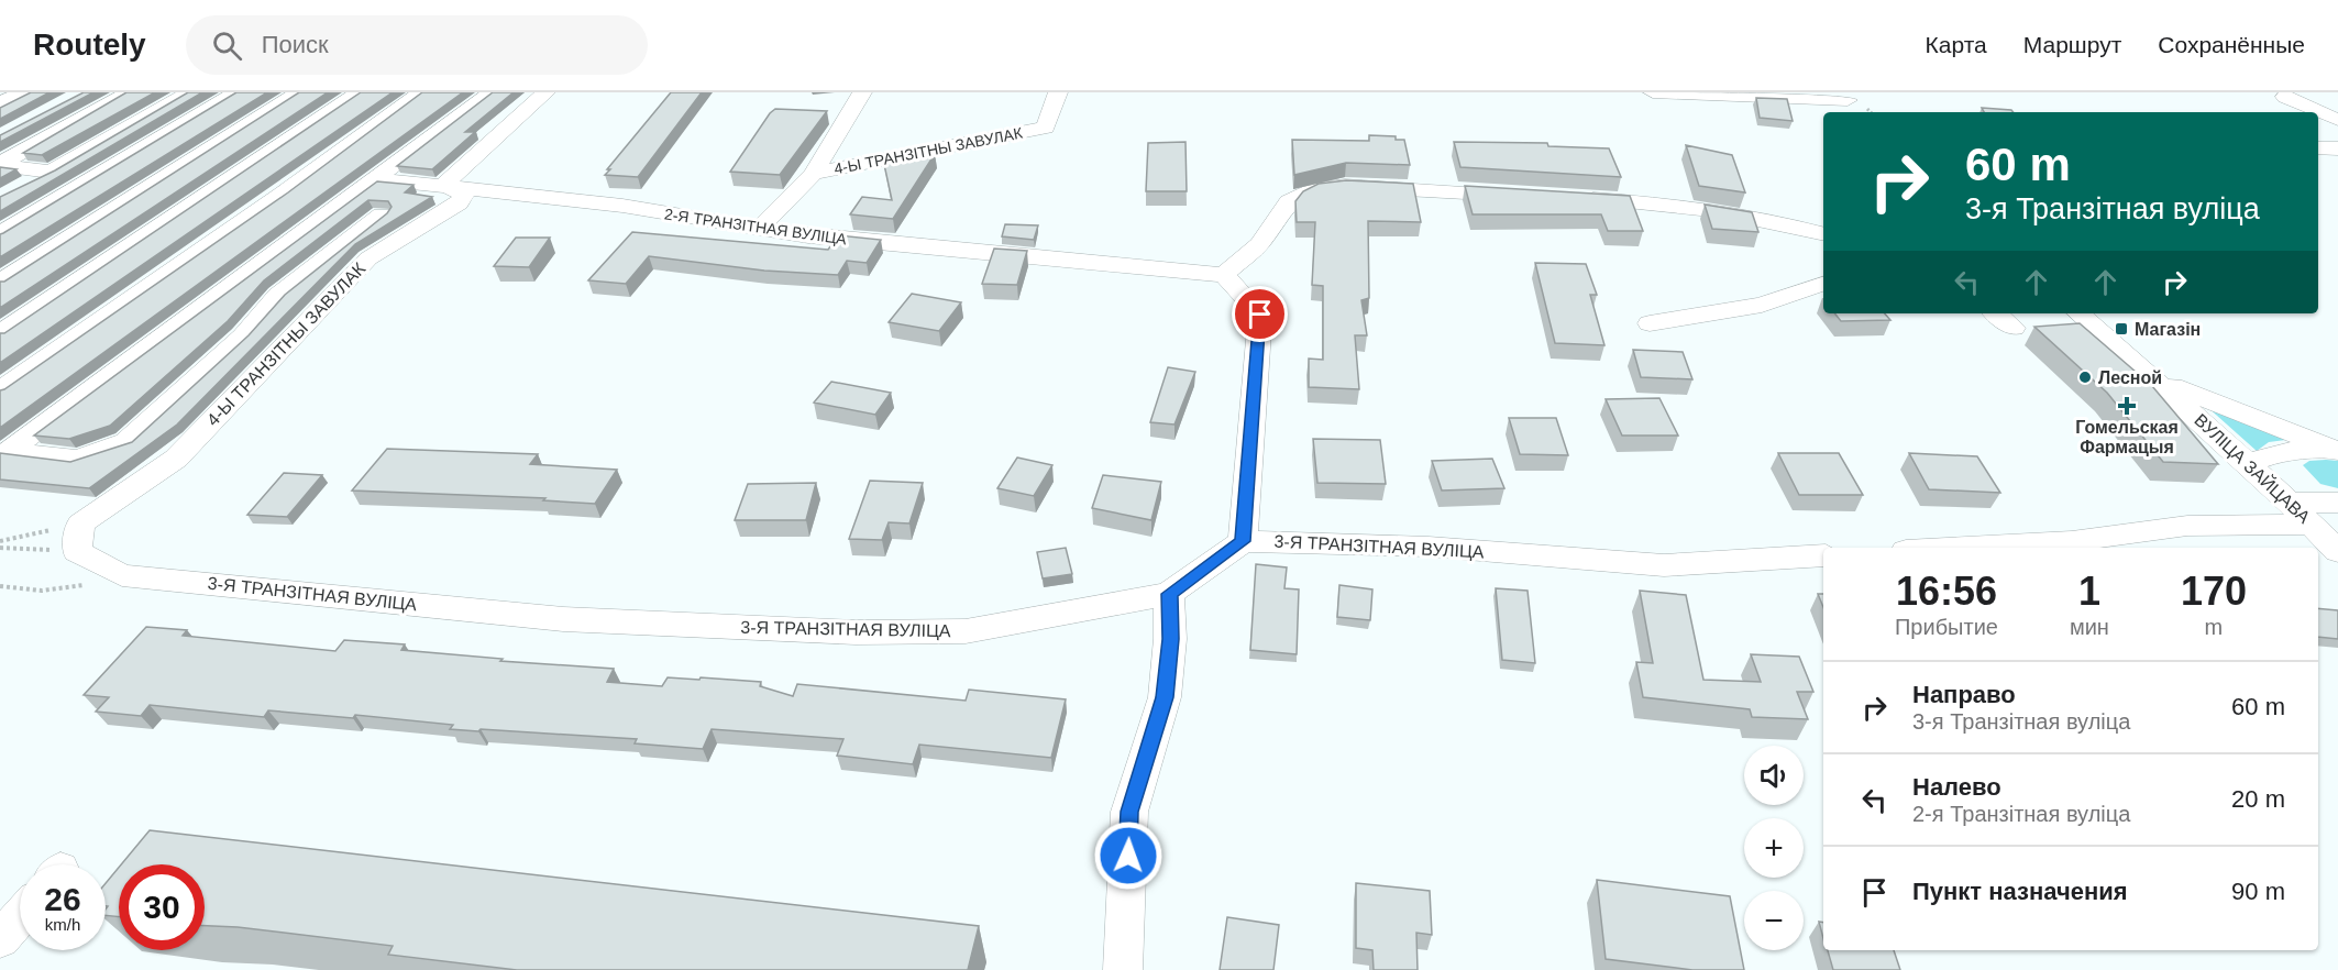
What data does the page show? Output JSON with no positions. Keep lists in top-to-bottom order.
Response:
{
  "streets": {
    "street": [
      "4-Ы ТРАНЗІТНЫ ЗАВУЛАК",
      "2-Я ТРАНЗІТНАЯ ВУЛІЦА",
      "ВУЛІЦА ЗАЙЦАВА",
      "3-Я ТРАНЗІТНАЯ ВУЛІЦА"
    ]
  },
  "crossings": [
    ["4-Ы ТРАНЗІТНЫ ЗАВУЛАК", "2-Я ТРАНЗІТНАЯ ВУЛІЦА"]
  ],
  "places": {
    "transit": ["Магазін"],
    "other": ["Лесной"],
    "health": ["Гомельская Фармацыя"]
  },
  "page": {
    "header": "Routely",
    "search": "Поиск",
    "nav": ["Карта", "Маршрут", "Сохранённые"],
    "turn": ["60 m", "3-я Транзітная вуліца"],
    "eta": [
      "16:56",
      "Прибытие",
      "1",
      "мин",
      "170",
      "m"
    ],
    "list": [
      {
        "name": "Направо",
        "note": "3-я Транзітная вуліца",
        "value": "60 m"
      },
      {
        "name": "Налево",
        "note": "2-я Транзітная вуліца",
        "value": "20 m"
      },
      {
        "name": "Пункт назначения",
        "value": "90 m"
      }
    ],
    "map_buttons": ["+", "−"],
    "speed": "26 km/h",
    "limit": "30"
  }
}
